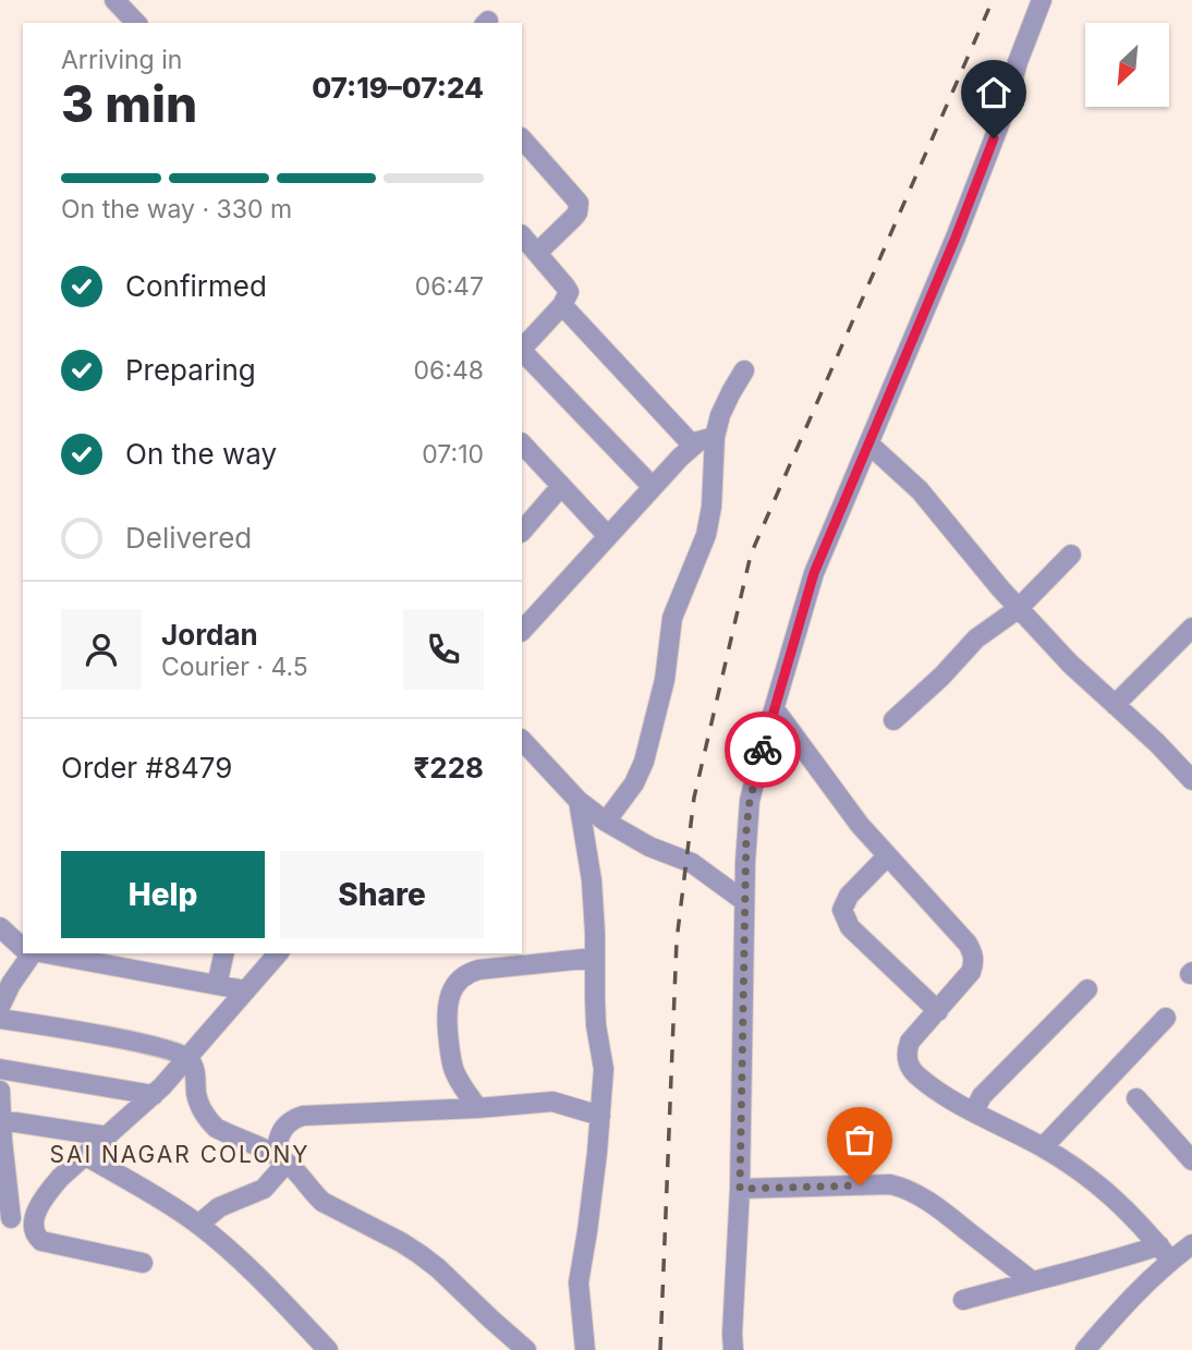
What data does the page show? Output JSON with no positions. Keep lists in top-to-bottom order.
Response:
{
  "districts": ["SAI NAGAR COLONY"],
  "north": "bottom left",
  "page": {
    "heading": ["3 min", "Arriving in", "07:19–07:24"],
    "panel": [
      "Jordan",
      "Courier · 4.5",
      "Order #8479",
      "₹228"
    ],
    "bar": "On the way · 330 m",
    "list": [
      ["Confirmed", "06:47"],
      ["Preparing", "06:48"],
      ["On the way", "07:10"],
      "Delivered"
    ],
    "buttons": ["Help", "Share"]
  }
}
